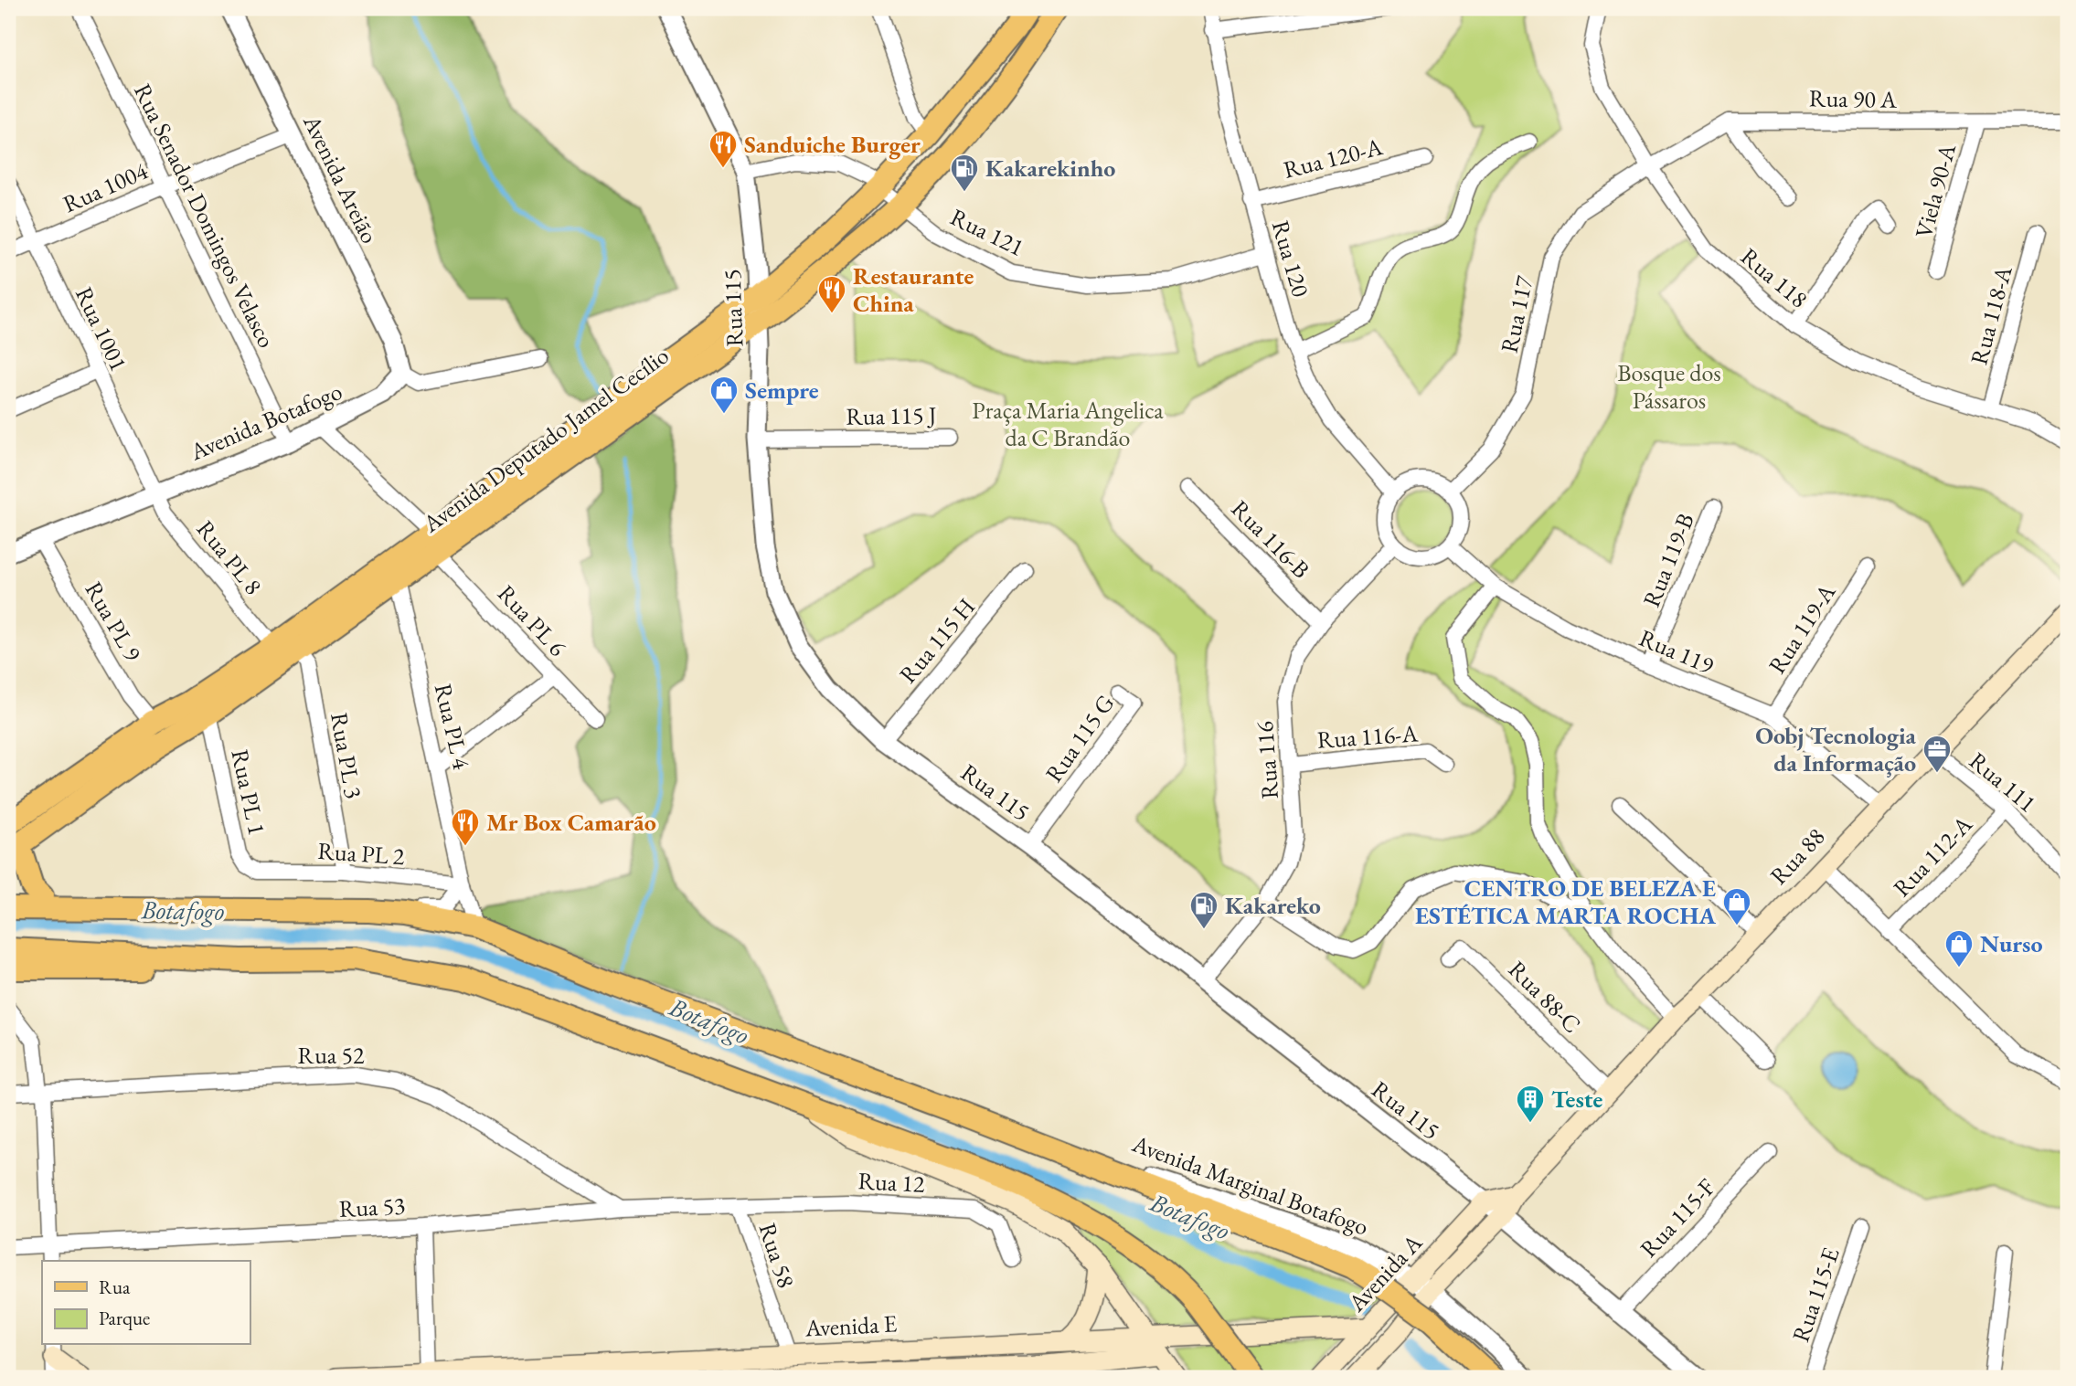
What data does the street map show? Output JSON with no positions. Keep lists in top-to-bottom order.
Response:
{
  "streets": {
    "main road": [
      "Avenida Deputado Jamel Cecílio",
      "Rua 88",
      "Avenida Marginal Botafogo",
      "Avenida A",
      "Avenida E"
    ],
    "street": [
      "Rua 90 A",
      "Rua 120-A",
      "Avenida Areião",
      "Rua 1004",
      "Viela 90-A",
      "Rua Senador Domingos Velasco",
      "Rua 121",
      "Rua 120",
      "Rua 118",
      "Rua 115",
      "Rua 117",
      "Rua 118-A",
      "Rua 1001",
      "Rua 115 J",
      "Avenida Botafogo",
      "Rua 116-B",
      "Rua PL 8",
      "Rua 119-B",
      "Rua PL 6",
      "Rua PL 9",
      "Rua 119-A",
      "Rua 115 H",
      "Rua 119",
      "Rua PL 4",
      "Rua 116-A",
      "Rua 115 G",
      "Rua PL 3",
      "Rua 116",
      "Rua 111",
      "Rua PL 1",
      "Rua PL 2",
      "Rua 112-A",
      "Rua 88-C",
      "Rua 52",
      "Rua 12",
      "Rua 53",
      "Rua 115-F",
      "Rua 58",
      "Rua 115-E"
    ]
  },
  "crossings": [
    ["Rua 90 A", "Viela 90-A"],
    ["Rua 90 A", "Rua 118"],
    ["Rua 90 A", "Rua 117"],
    ["Rua 120-A", "Rua 120"],
    ["Avenida Areião", "Rua 1004"],
    ["Avenida Areião", "Avenida Botafogo"],
    ["Rua 1004", "Rua Senador Domingos Velasco"],
    ["Rua 1004", "Rua 1001"],
    ["Rua Senador Domingos Velasco", "Avenida Botafogo"],
    ["Rua 121", "Rua 120"],
    ["Rua 121", "Rua 115"],
    ["Rua 121", "Avenida Deputado Jamel Cecílio"],
    ["Rua 120", "Rua 117"],
    ["Rua 120", "Rua 119"],
    ["Rua 120", "Rua 116"],
    ["Rua 118", "Rua 117"],
    ["Rua 118", "Rua 118-A"],
    ["Rua 115", "Rua 115 J"],
    ["Rua 115", "Avenida Deputado Jamel Cecílio"],
    ["Rua 115", "Rua 115 H"],
    ["Rua 115", "Rua 115 G"],
    ["Rua 115", "Rua 116"],
    ["Rua 115", "Rua 88"],
    ["Rua 115", "Rua 115-F"],
    ["Rua 115", "Avenida A"],
    ["Rua 117", "Rua 119"],
    ["Rua 117", "Rua 116"],
    ["Rua 1001", "Avenida Botafogo"],
    ["Rua 1001", "Rua PL 8"],
    ["Avenida Botafogo", "Rua PL 8"],
    ["Avenida Botafogo", "Rua PL 6"],
    ["Avenida Botafogo", "Rua PL 9"],
    ["Avenida Deputado Jamel Cecílio", "Rua PL 8"],
    ["Avenida Deputado Jamel Cecílio", "Rua PL 6"],
    ["Avenida Deputado Jamel Cecílio", "Rua PL 9"],
    ["Avenida Deputado Jamel Cecílio", "Rua PL 4"],
    ["Avenida Deputado Jamel Cecílio", "Rua PL 3"],
    ["Avenida Deputado Jamel Cecílio", "Rua PL 1"],
    ["Rua 116-B", "Rua 116"],
    ["Rua 119-B", "Rua 119"],
    ["Rua 119-A", "Rua 119"],
    ["Rua 119", "Rua 116"],
    ["Rua 119", "Rua 88"],
    ["Rua PL 4", "Rua PL 2"],
    ["Rua PL 4", "Avenida Marginal Botafogo"],
    ["Rua 116-A", "Rua 116"],
    ["Rua PL 3", "Rua PL 2"],
    ["Rua 111", "Rua 88"],
    ["Rua 111", "Rua 112-A"],
    ["Rua PL 1", "Rua PL 2"],
    ["Rua 88", "Rua 88-C"],
    ["Rua 88", "Avenida A"],
    ["Rua 52", "Rua 53"],
    ["Rua 12", "Rua 53"],
    ["Rua 12", "Rua 58"],
    ["Avenida Marginal Botafogo", "Avenida A"],
    ["Rua 53", "Rua 58"],
    ["Rua 58", "Avenida E"],
    ["Avenida A", "Avenida E"]
  ],
  "water": ["Botafogo"],
  "parks": ["Bosque dos Pássaros", "Praça Maria Angelica da C Brandão"],
  "places": {
    "restaurant": ["Sanduiche Burger", "Restaurante China", "Mr Box Camarão"],
    "fuel station": ["Kakarekinho", "Kakareko"],
    "shop": ["Sempre", "CENTRO DE BELEZA E ESTÉTICA MARTA ROCHA", "Nurso"],
    "office": ["Oobj Tecnologia da Informação"],
    "building": ["Teste"]
  },
  "legend": ["Rua", "Parque"]
}
